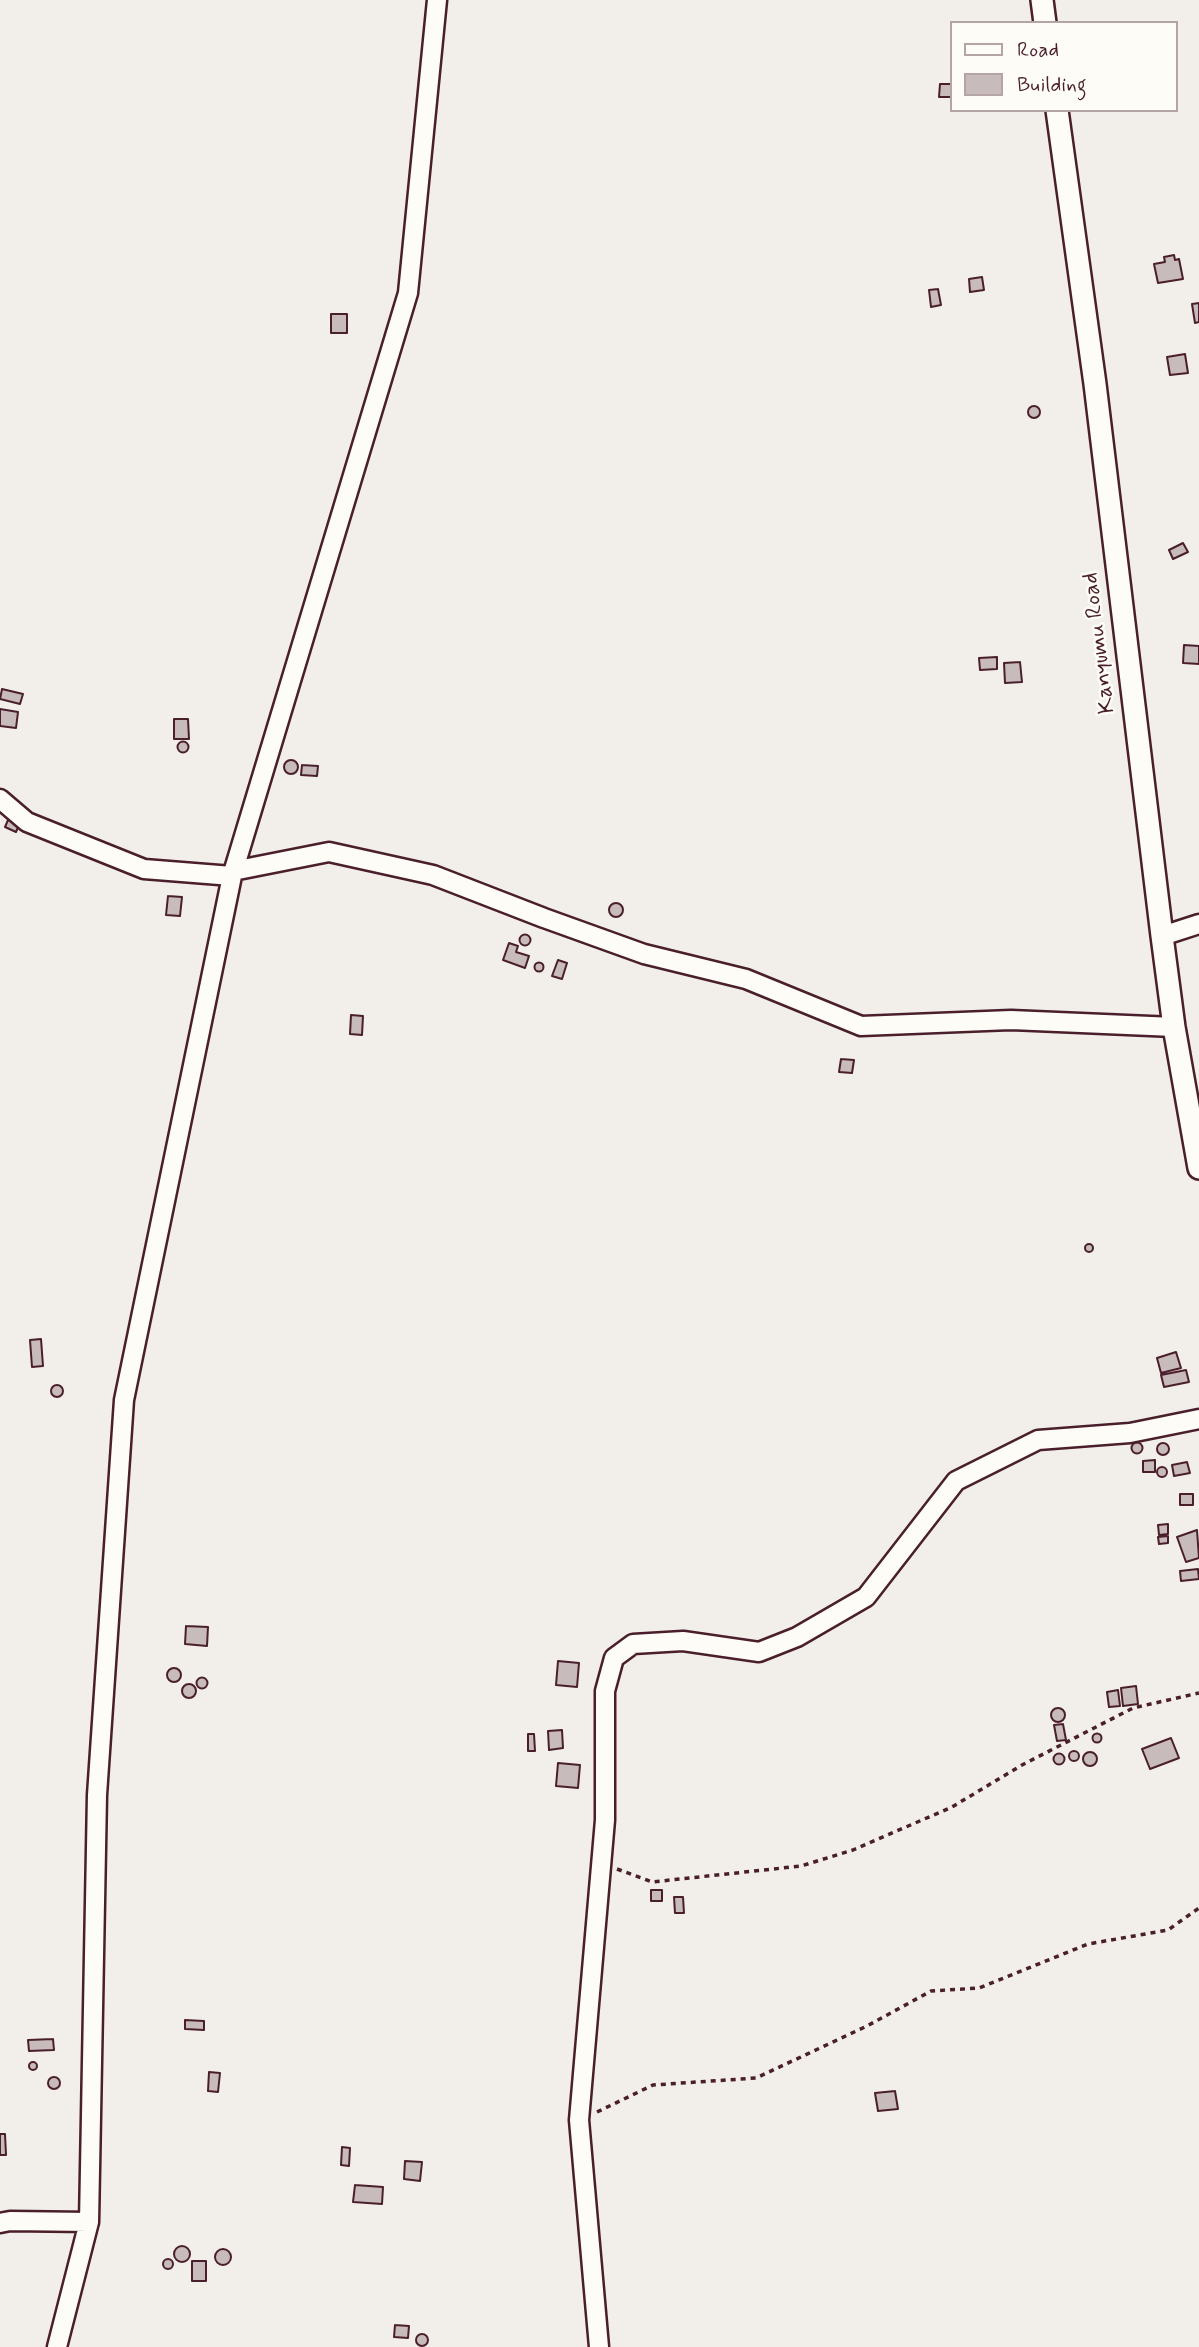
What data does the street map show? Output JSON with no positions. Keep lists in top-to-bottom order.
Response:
{
  "streets": {
    "street": ["Kanyumu Road"]
  },
  "legend": ["Road", "Building"]
}
